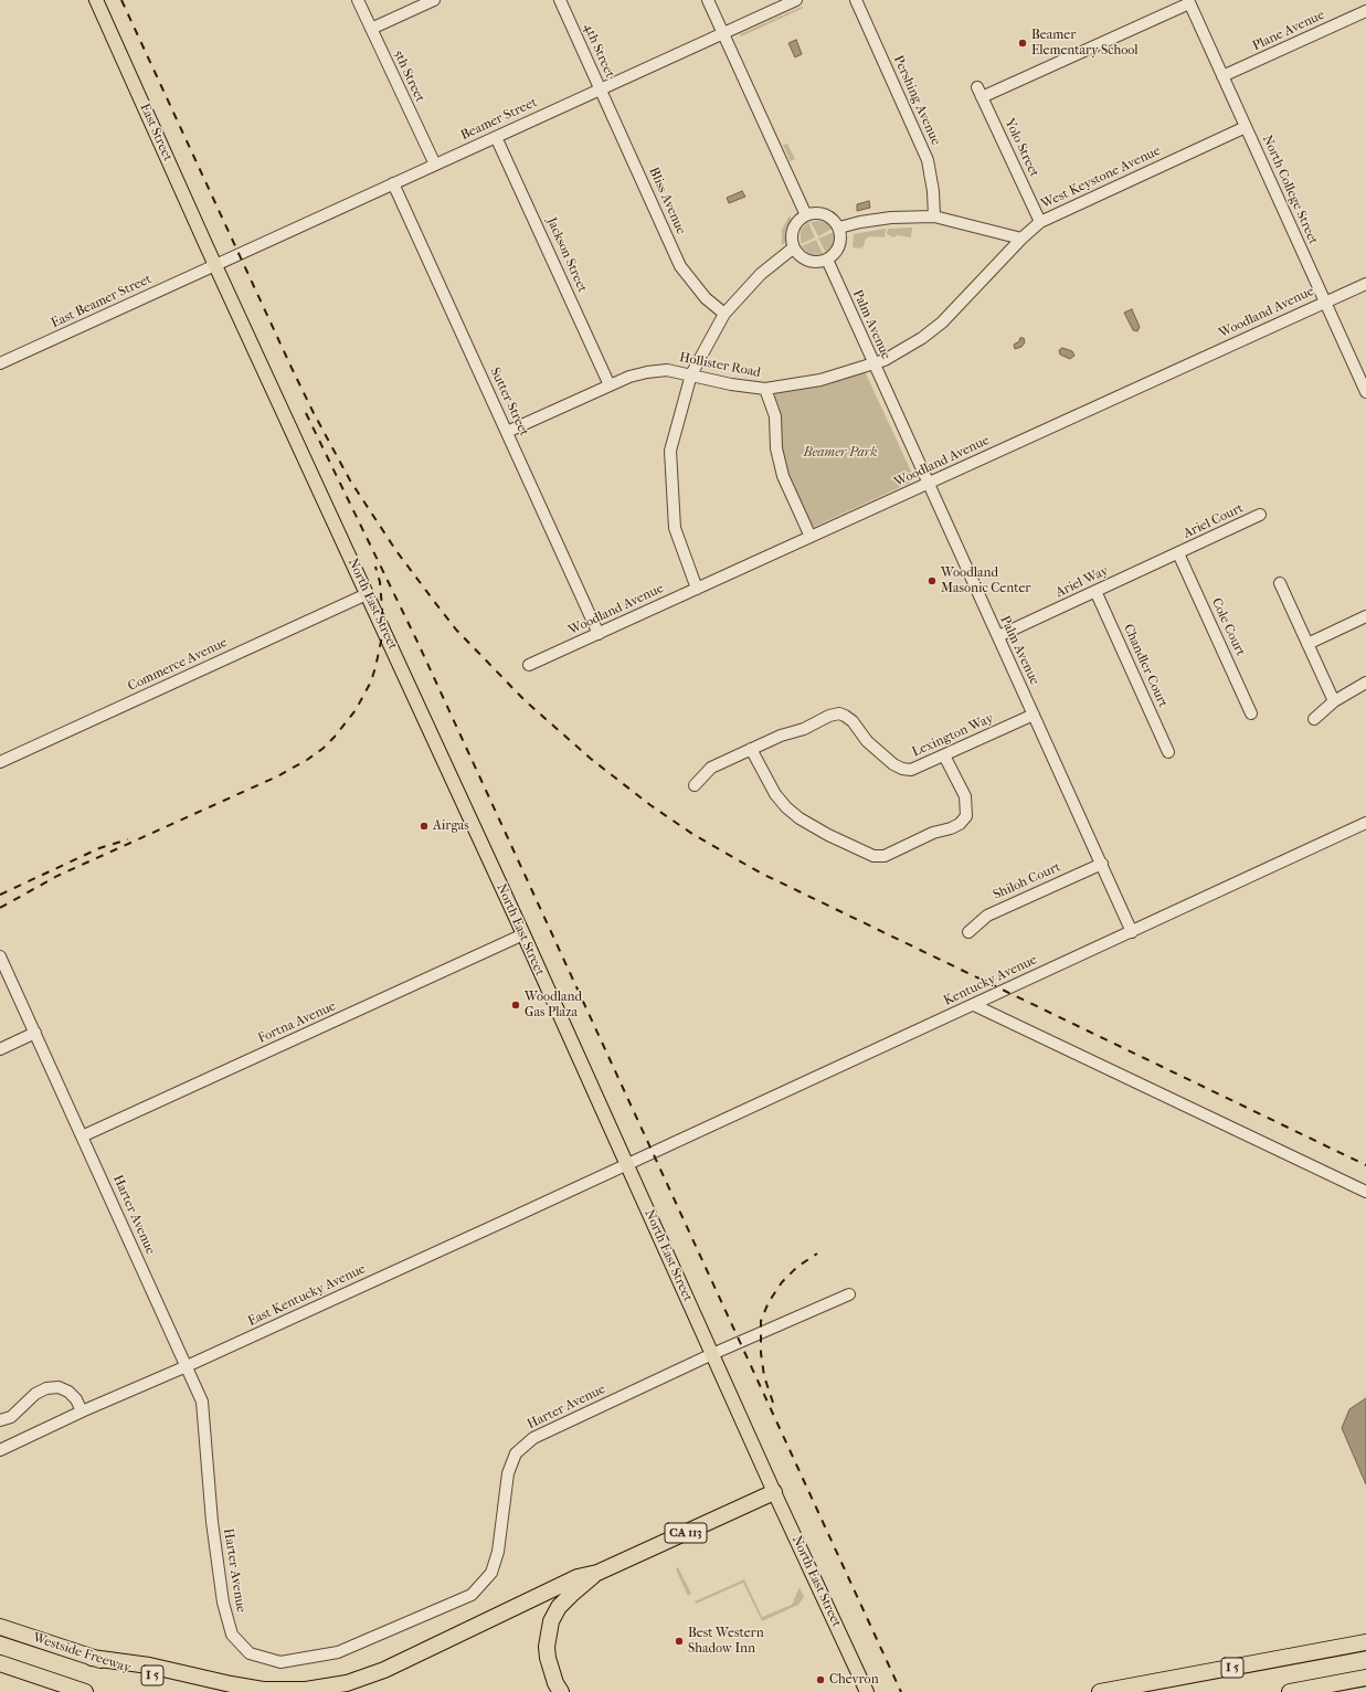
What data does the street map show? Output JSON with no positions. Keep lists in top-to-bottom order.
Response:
{
  "streets": {
    "highway": ["CA 113", "Westside Freeway", "I 5"],
    "main road": ["East Street", "North East Street"],
    "street": [
      "Plane Avenue",
      "4th Street",
      "5th Street",
      "Pershing Avenue",
      "Beamer Street",
      "Yolo Street",
      "West Keystone Avenue",
      "North College Street",
      "Bliss Avenue",
      "Jackson Street",
      "East Beamer Street",
      "Woodland Avenue",
      "Palm Avenue",
      "Hollister Road",
      "Sutter Street",
      "Ariel Court",
      "Ariel Way",
      "Cole Court",
      "Commerce Avenue",
      "Chandler Court",
      "Lexington Way",
      "Shiloh Court",
      "Kentucky Avenue",
      "Fortna Avenue",
      "Harter Avenue",
      "East Kentucky Avenue"
    ]
  },
  "crossings": [
    ["Plane Avenue", "North College Street"],
    ["4th Street", "Beamer Street"],
    ["4th Street", "Bliss Avenue"],
    ["5th Street", "Beamer Street"],
    ["Beamer Street", "East Street"],
    ["Beamer Street", "Bliss Avenue"],
    ["Beamer Street", "Jackson Street"],
    ["Beamer Street", "East Beamer Street"],
    ["Beamer Street", "Sutter Street"],
    ["Beamer Street", "North East Street"],
    ["East Street", "East Beamer Street"],
    ["East Street", "North East Street"],
    ["Yolo Street", "West Keystone Avenue"],
    ["Yolo Street", "North College Street"],
    ["West Keystone Avenue", "North College Street"],
    ["West Keystone Avenue", "Hollister Road"],
    ["North College Street", "Woodland Avenue"],
    ["Jackson Street", "Hollister Road"],
    ["East Beamer Street", "North East Street"],
    ["Woodland Avenue", "Palm Avenue"],
    ["Woodland Avenue", "Sutter Street"],
    ["Palm Avenue", "Hollister Road"],
    ["Palm Avenue", "Ariel Way"],
    ["Palm Avenue", "Lexington Way"],
    ["Palm Avenue", "Shiloh Court"],
    ["Palm Avenue", "Kentucky Avenue"],
    ["Hollister Road", "Sutter Street"],
    ["Ariel Court", "Ariel Way"],
    ["Ariel Court", "Cole Court"],
    ["Ariel Way", "Cole Court"],
    ["Ariel Way", "Chandler Court"],
    ["North East Street", "Commerce Avenue"],
    ["North East Street", "Kentucky Avenue"],
    ["North East Street", "Fortna Avenue"],
    ["North East Street", "Harter Avenue"],
    ["North East Street", "East Kentucky Avenue"],
    ["North East Street", "CA 113"],
    ["Kentucky Avenue", "East Kentucky Avenue"],
    ["Fortna Avenue", "Harter Avenue"],
    ["Harter Avenue", "East Kentucky Avenue"],
    ["CA 113", "Westside Freeway"]
  ],
  "parks": ["Beamer Park"],
  "places": [
    "Beamer Elementary School",
    "Woodland Masonic Center",
    "Airgas",
    "Woodland Gas Plaza",
    "Best Western Shadow Inn",
    "Chevron"
  ]
}
